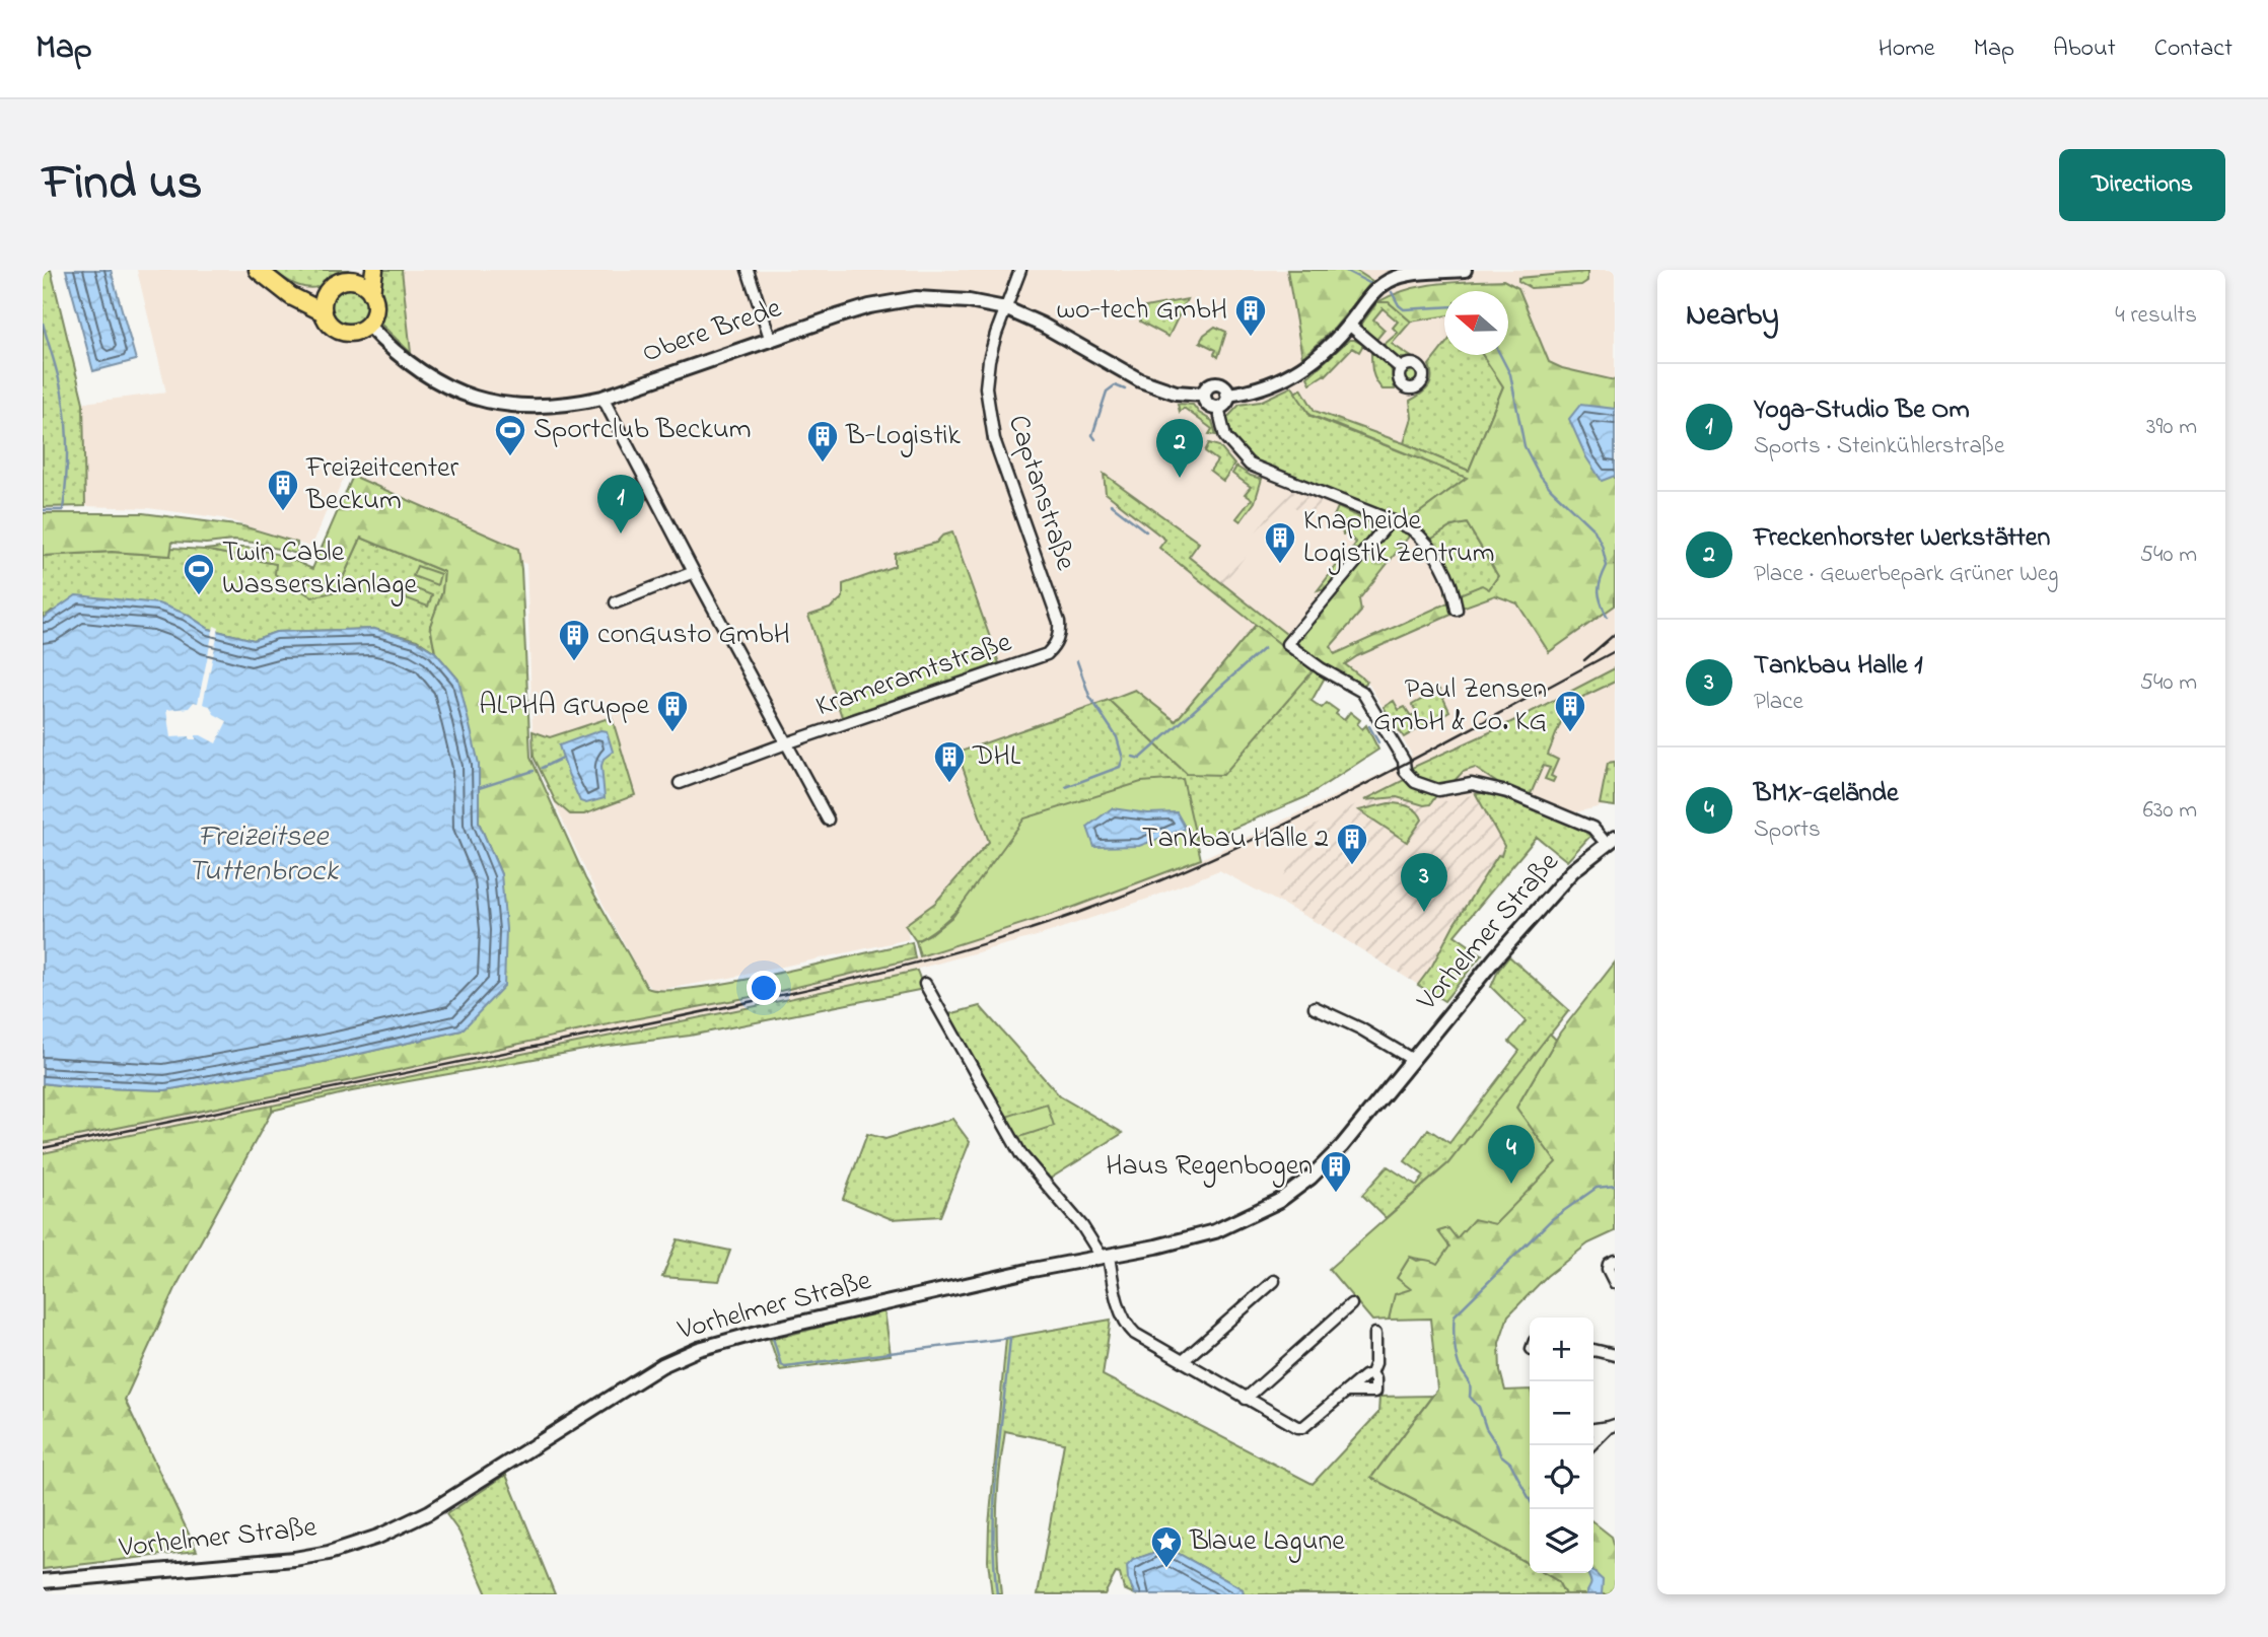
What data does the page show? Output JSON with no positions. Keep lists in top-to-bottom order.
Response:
{
  "streets": {
    "street": [
      "Obere Brede",
      "Captanstraße",
      "Krameramtstraße",
      "Vorhelmer Straße"
    ]
  },
  "crossings": [
    ["Obere Brede", "Captanstraße"],
    ["Captanstraße", "Krameramtstraße"]
  ],
  "water": ["Freizeitsee Tuttenbrock"],
  "places": {
    "building": [
      "wo-tech GmbH",
      "B-Logistik",
      "Freizeitcenter Beckum",
      "Knapheide Logistik Zentrum",
      "conGusto GmbH",
      "ALPHA Gruppe",
      "Paul Zensen GmbH & Co. KG",
      "DHL",
      "Tankbau Halle 2",
      "Haus Regenbogen"
    ],
    "sports": ["Sportclub Beckum", "Twin Cable Wasserskianlage"],
    "place": ["Blaue Lagune"]
  },
  "north": "left",
  "page": {
    "header": "Map",
    "nav": [
      "Home",
      "Map",
      "About",
      "Contact"
    ],
    "title": "Find us",
    "buttons": "Directions",
    "heading": ["Nearby", "4 results"],
    "list": [
      {
        "mark": "1",
        "name": "Yoga-Studio Be Om",
        "note": "Sports · Steinkühlerstraße",
        "value": "390 m"
      },
      {
        "mark": "2",
        "name": "Freckenhorster Werkstätten",
        "note": "Place · Gewerbepark Grüner Weg",
        "value": "540 m"
      },
      {
        "mark": "3",
        "name": "Tankbau Halle 1",
        "note": "Place",
        "value": "540 m"
      },
      {
        "mark": "4",
        "name": "BMX-Gelände",
        "note": "Sports",
        "value": "630 m"
      }
    ],
    "pins": [
      "2",
      "1",
      "3",
      "4"
    ],
    "map_buttons": ["+", "−"]
  }
}
